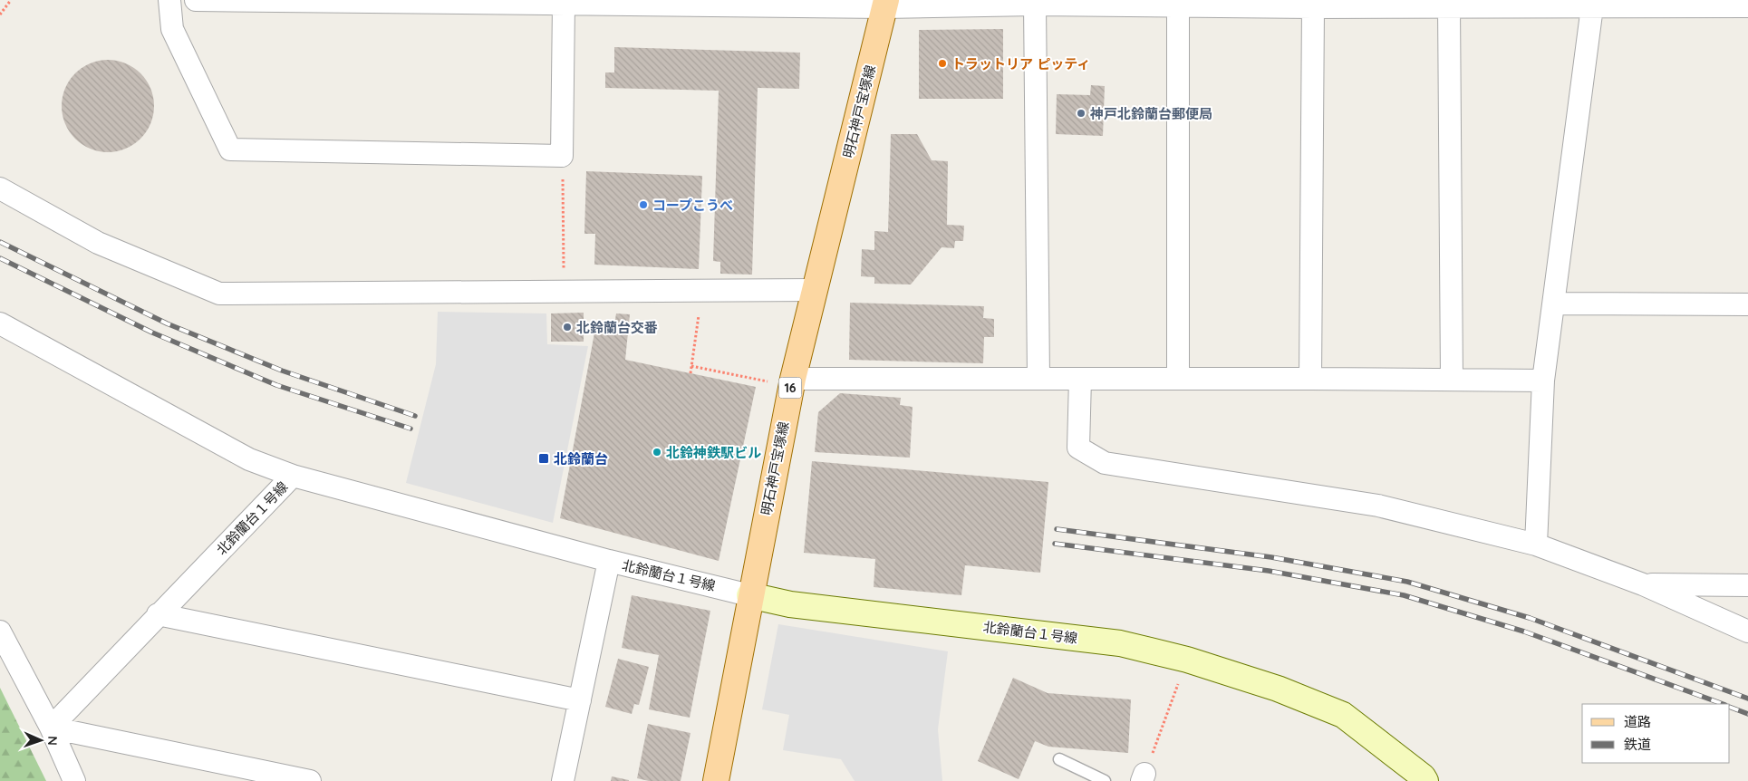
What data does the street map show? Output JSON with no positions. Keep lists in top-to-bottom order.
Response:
{
  "streets": {
    "main road": ["明石神戸宝塚線", "16"],
    "street": ["北鈴蘭台１号線"]
  },
  "crossings": [
    ["明石神戸宝塚線", "北鈴蘭台１号線"]
  ],
  "places": {
    "other": [
      "トラットリア ピッティ",
      "神戸北鈴蘭台郵便局",
      "コープこうべ",
      "北鈴蘭台交番",
      "北鈴神鉄駅ビル"
    ],
    "transit": ["北鈴蘭台"]
  },
  "legend": ["道路", "鉄道"],
  "north": "right"
}
